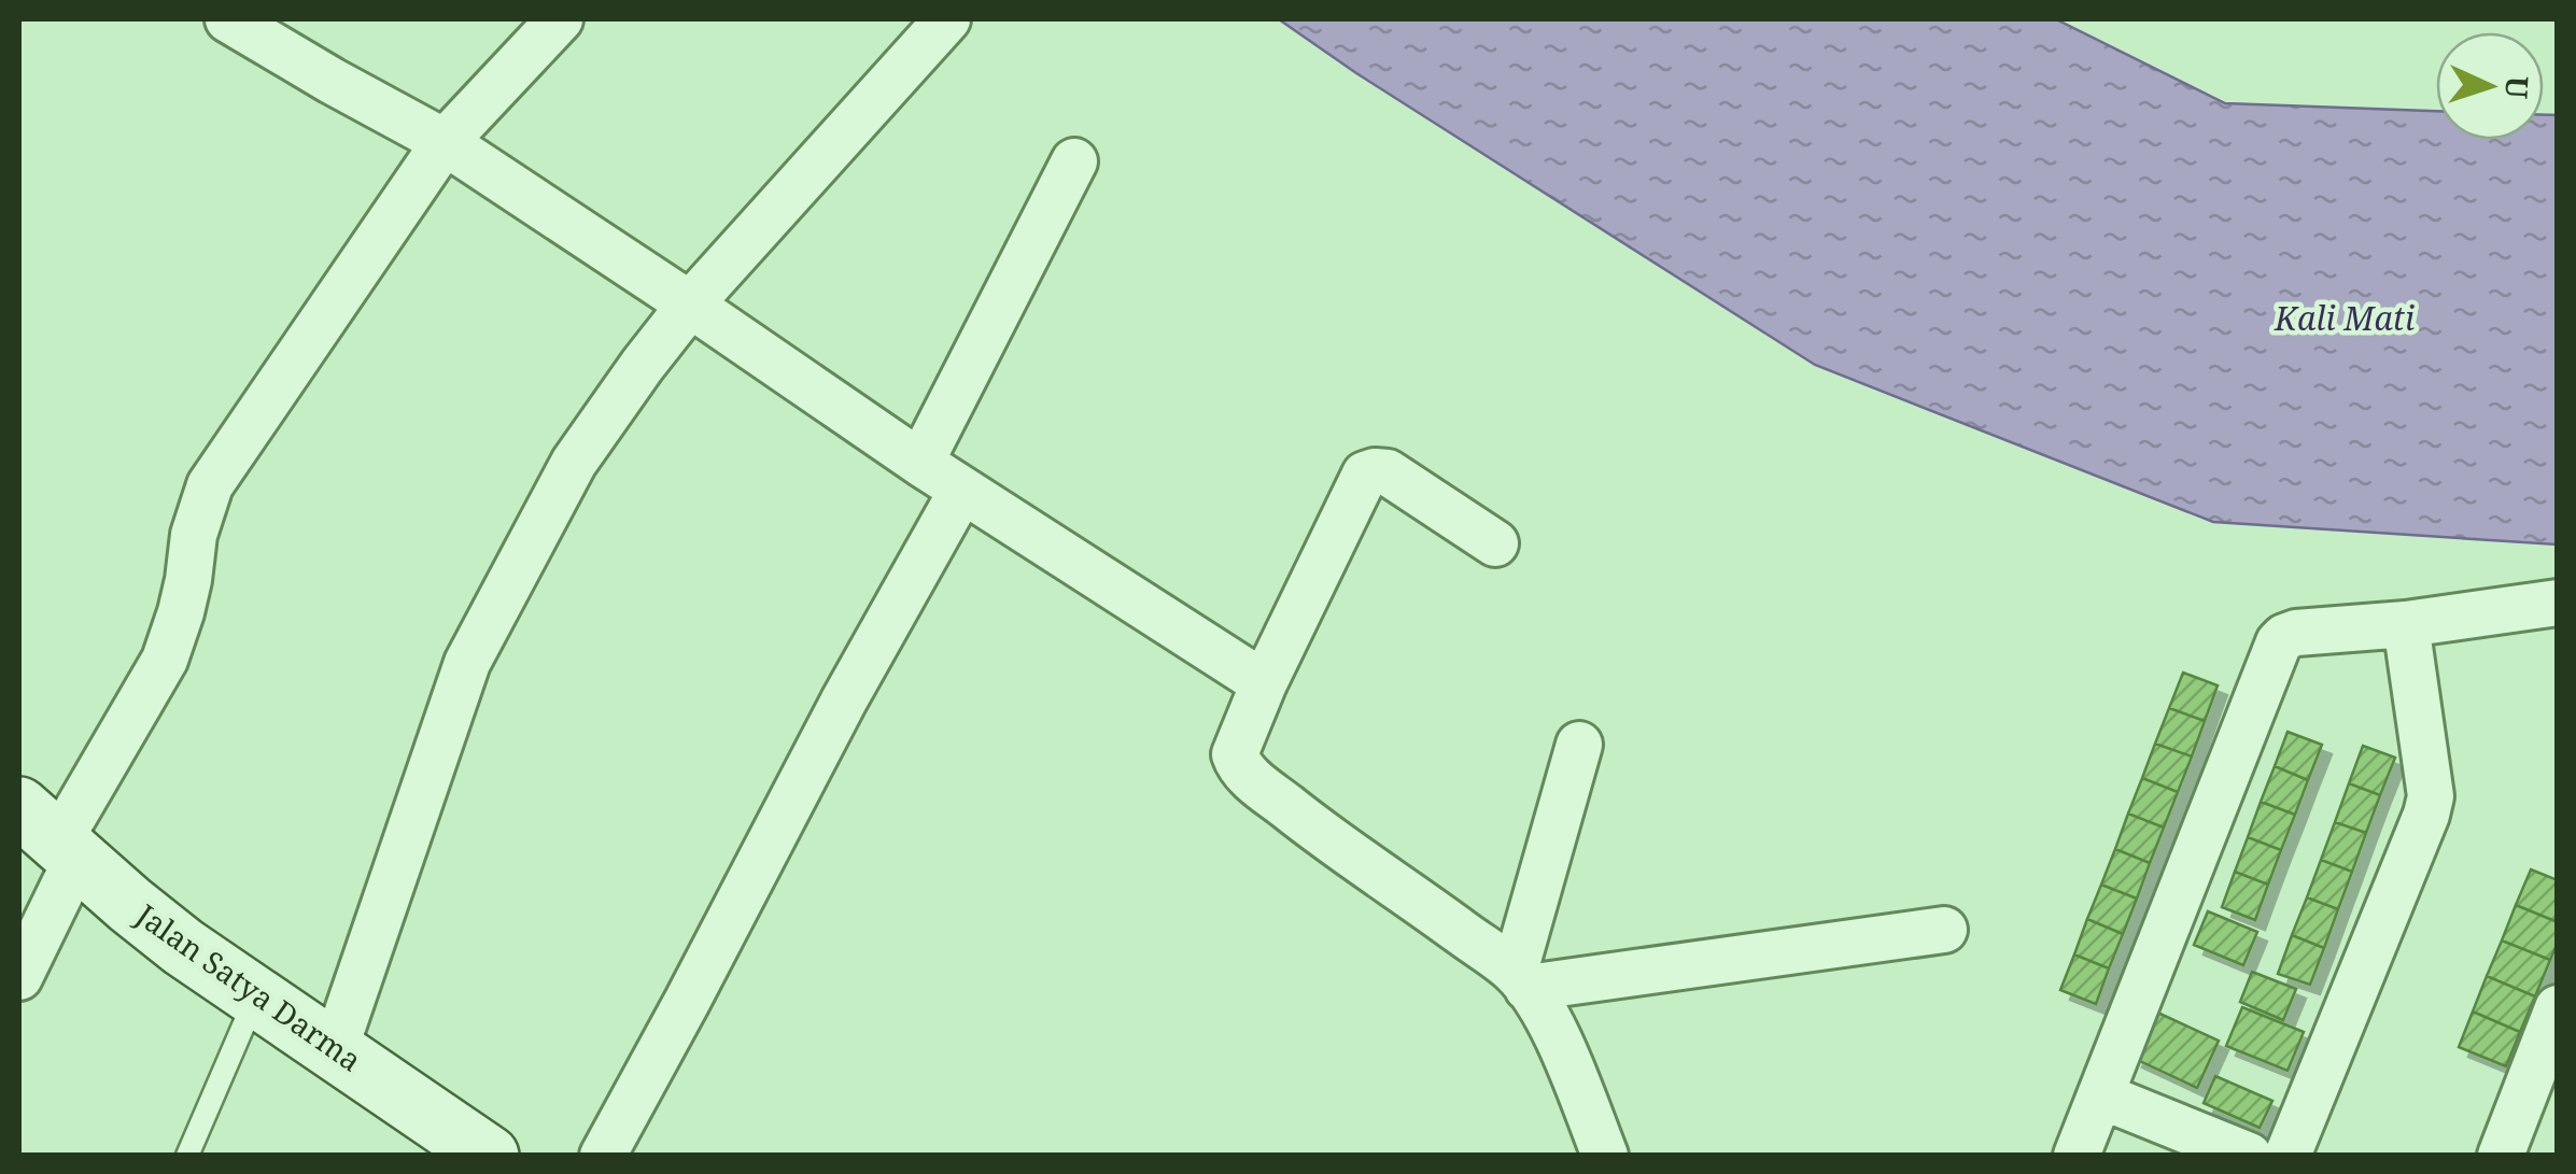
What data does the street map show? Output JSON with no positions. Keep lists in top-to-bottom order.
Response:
{
  "streets": {
    "main road": ["Jalan Satya Darma"]
  },
  "water": ["Kali Mati"],
  "north": "right"
}
